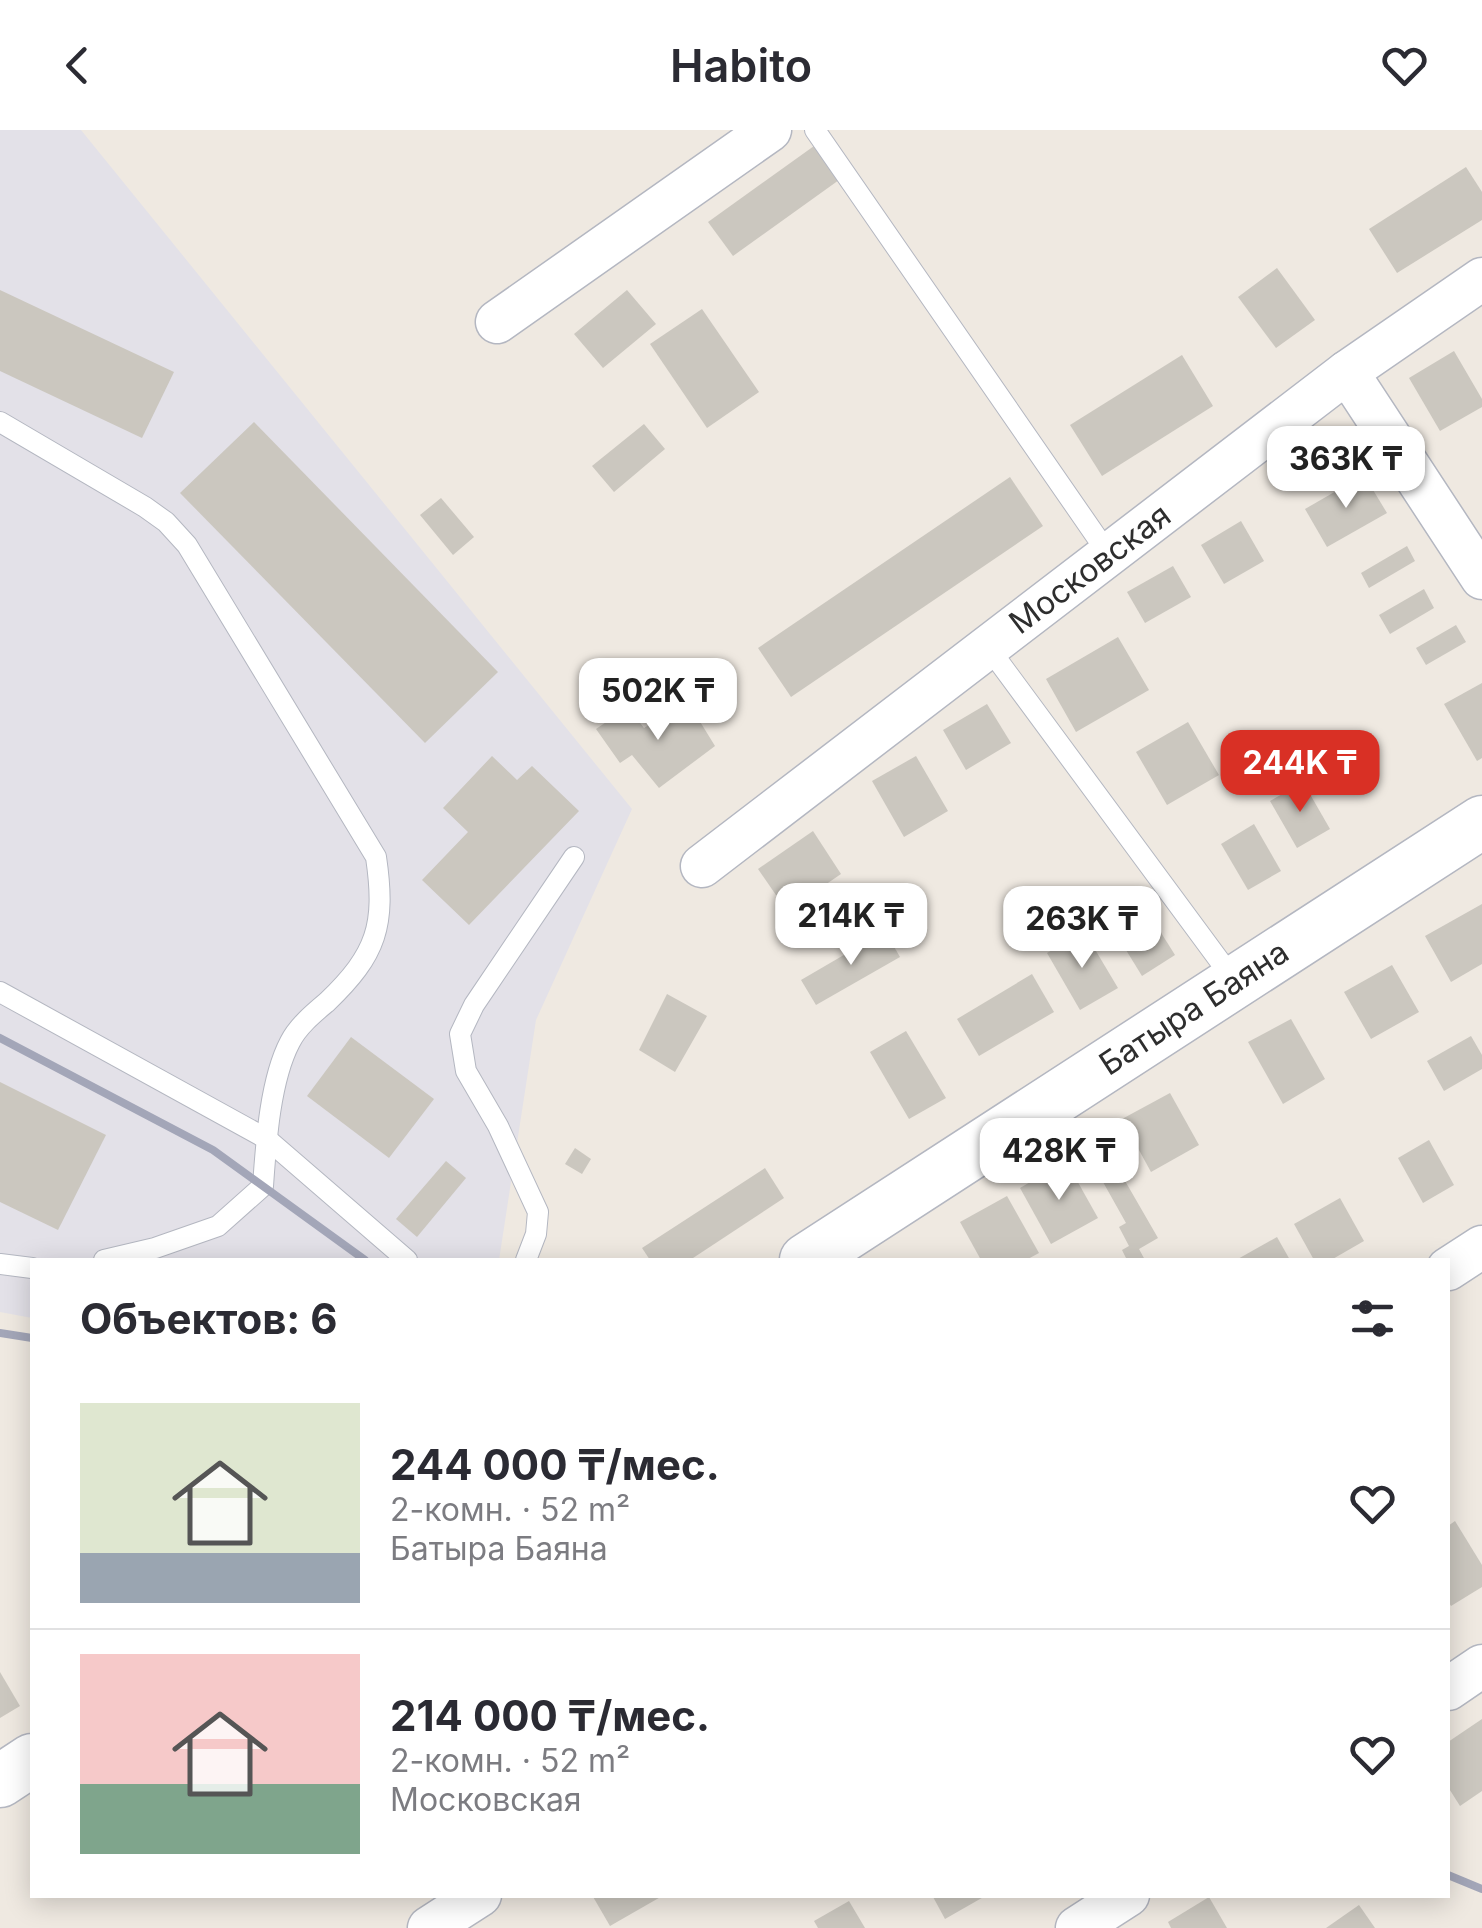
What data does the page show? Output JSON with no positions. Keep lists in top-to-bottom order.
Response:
{
  "streets": {
    "street": ["Московская", "Батыра Баяна"]
  },
  "page": {
    "header": "Habito",
    "price": [
      "363K ₸",
      "502K ₸",
      "244K ₸",
      "214K ₸",
      "263K ₸",
      "428K ₸"
    ],
    "heading": "Объектов: 6",
    "list": [
      {
        "name": "244 000 ₸/мес.",
        "note": "2-комн. · 52 m² · Батыра Баяна"
      },
      {
        "name": "214 000 ₸/мес.",
        "note": "2-комн. · 52 m² · Московская"
      }
    ]
  }
}
